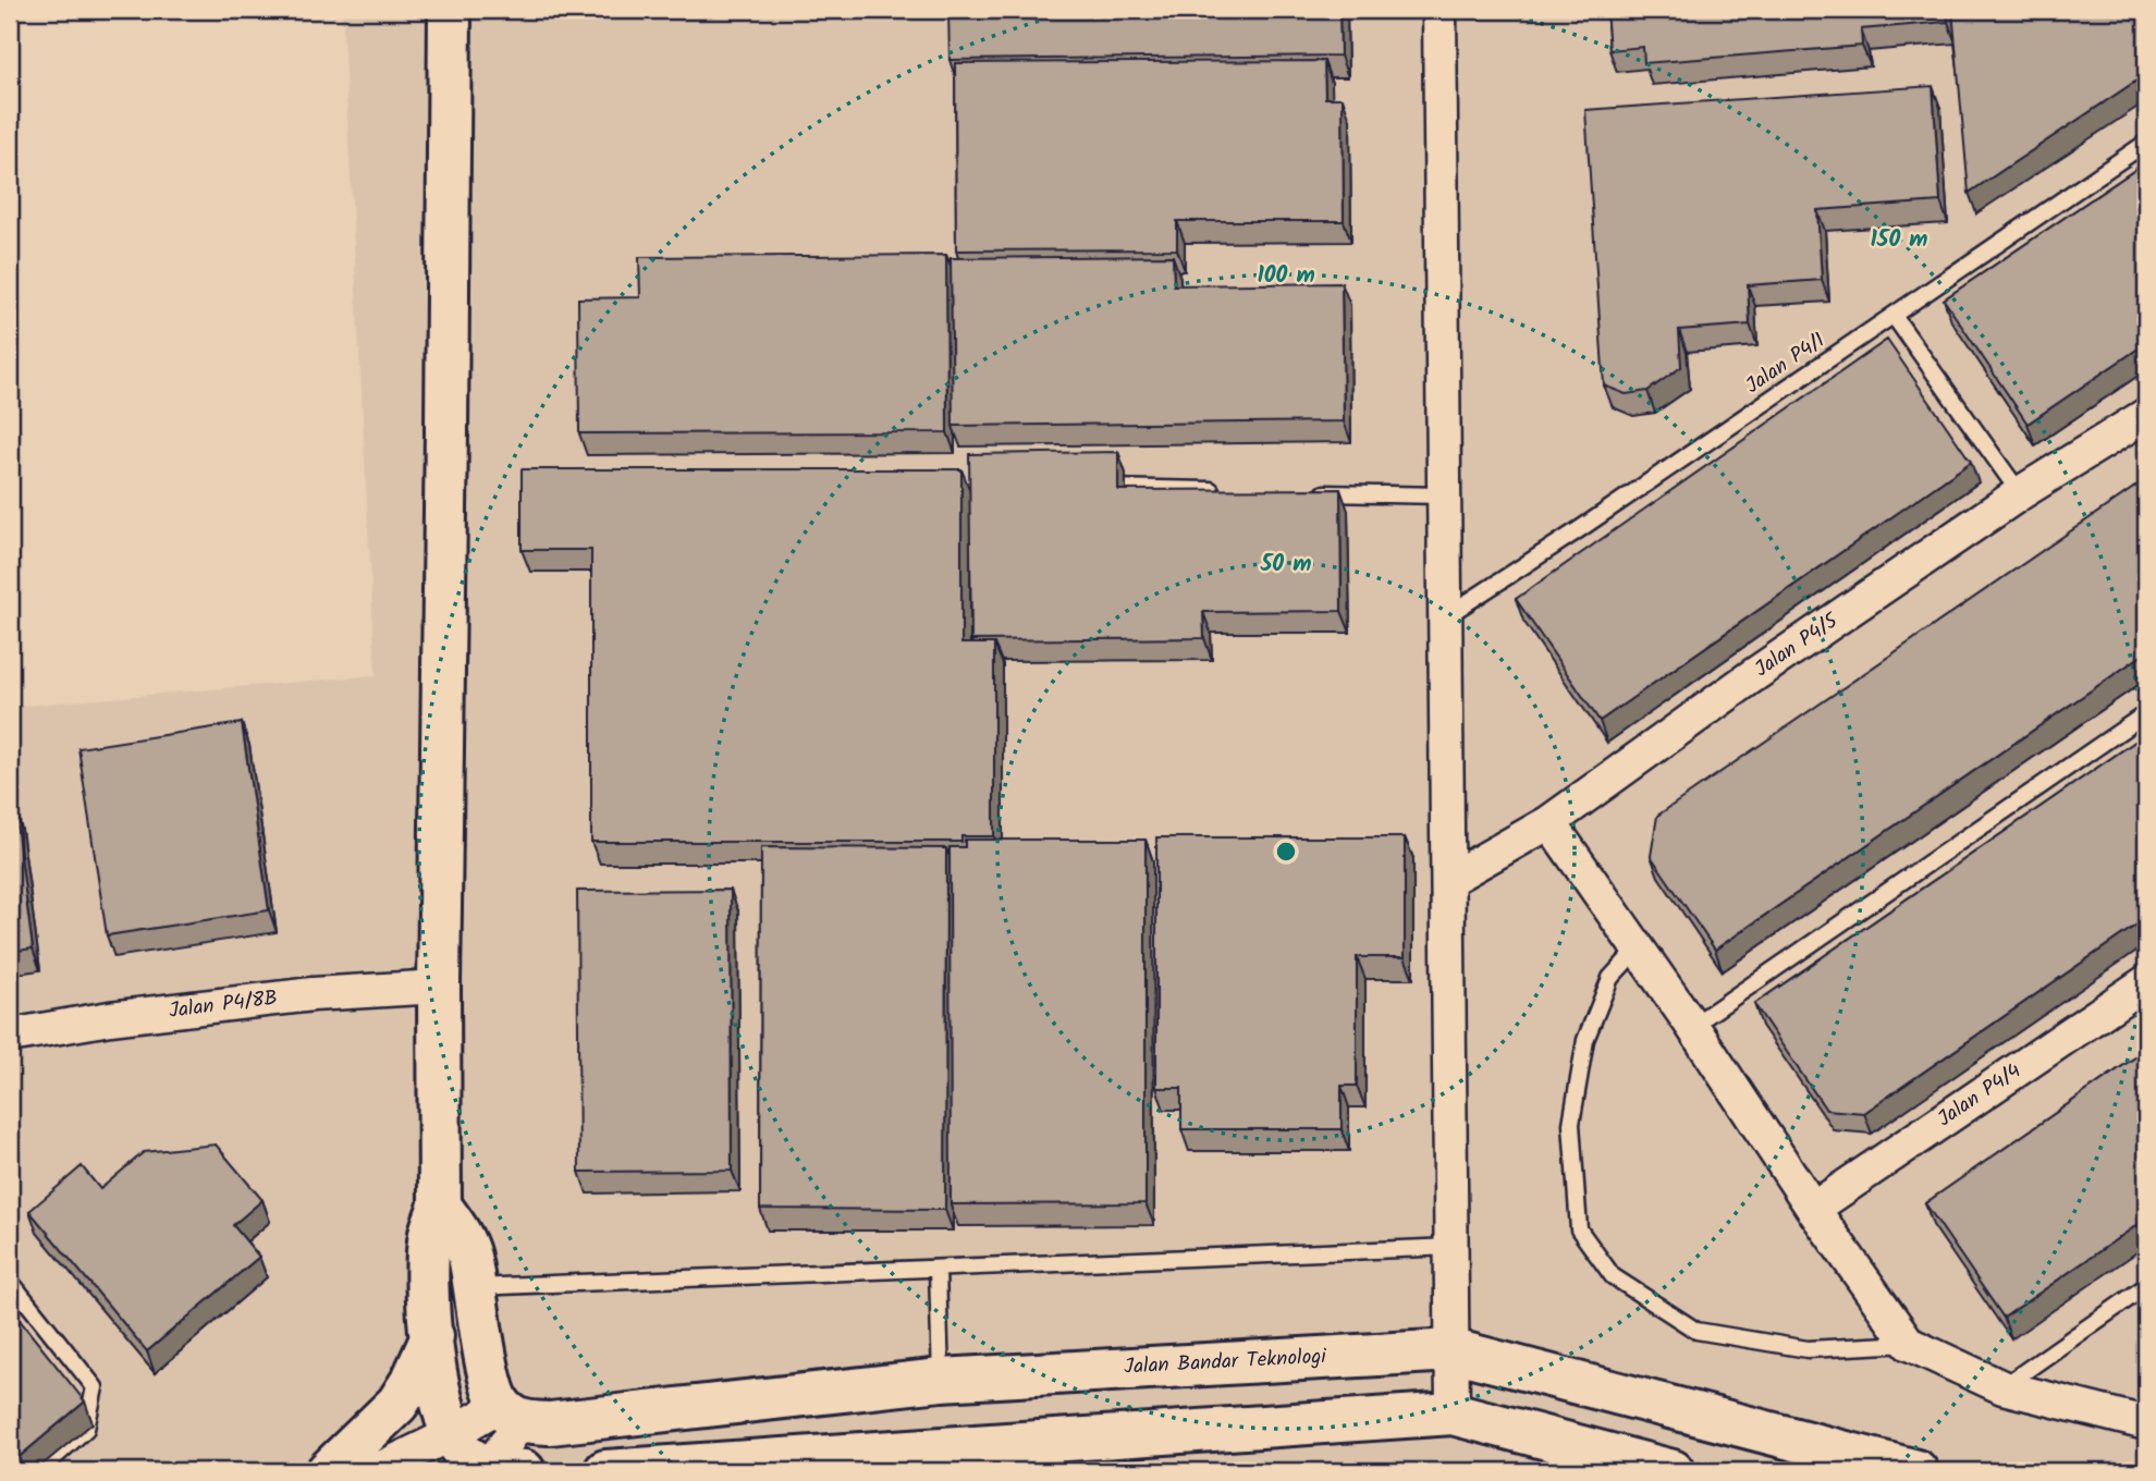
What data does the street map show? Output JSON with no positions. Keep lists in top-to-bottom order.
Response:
{
  "streets": {
    "street": [
      "Jalan P4/5",
      "Jalan P4/8B",
      "Jalan P4/4",
      "Jalan Bandar Teknologi"
    ],
    "lane": ["Jalan P4/1"]
  },
  "rings": ["150 m", "100 m", "50 m"]
}
